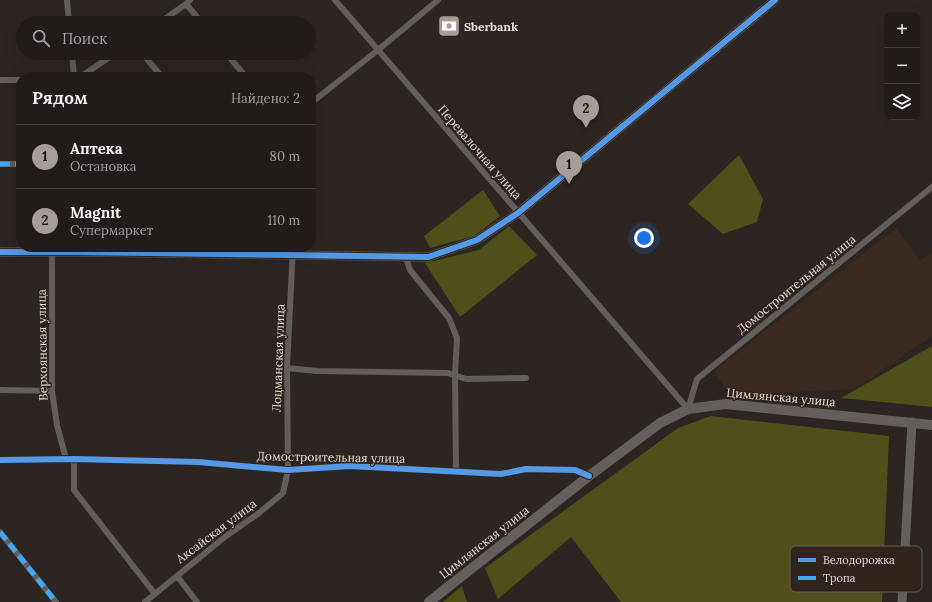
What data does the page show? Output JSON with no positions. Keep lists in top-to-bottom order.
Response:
{
  "streets": {
    "main road": ["Цимлянская улица"],
    "street": [
      "Перевалочная улица",
      "Домостроительная улица",
      "Верхоянская улица",
      "Лоцманская улица",
      "Аксайская улица"
    ]
  },
  "crossings": [
    ["Перевалочная улица", "Домостроительная улица"],
    ["Перевалочная улица", "Цимлянская улица"],
    ["Домостроительная улица", "Верхоянская улица"],
    ["Домостроительная улица", "Лоцманская улица"],
    ["Домостроительная улица", "Цимлянская улица"],
    ["Домостроительная улица", "Аксайская улица"],
    ["Лоцманская улица", "Аксайская улица"]
  ],
  "places": {
    "bank": ["Sberbank"]
  },
  "legend": ["Велодорожка", "Тропа"],
  "page": {
    "map_buttons": ["+", "−"],
    "search": "Поиск",
    "heading": ["Рядом", "Найдено: 2"],
    "pins": ["2", "1"],
    "list": [
      {
        "mark": "1",
        "name": "Аптека",
        "note": "Остановка",
        "value": "80 m"
      },
      {
        "mark": "2",
        "name": "Magnit",
        "note": "Супермаркет",
        "value": "110 m"
      }
    ]
  }
}
